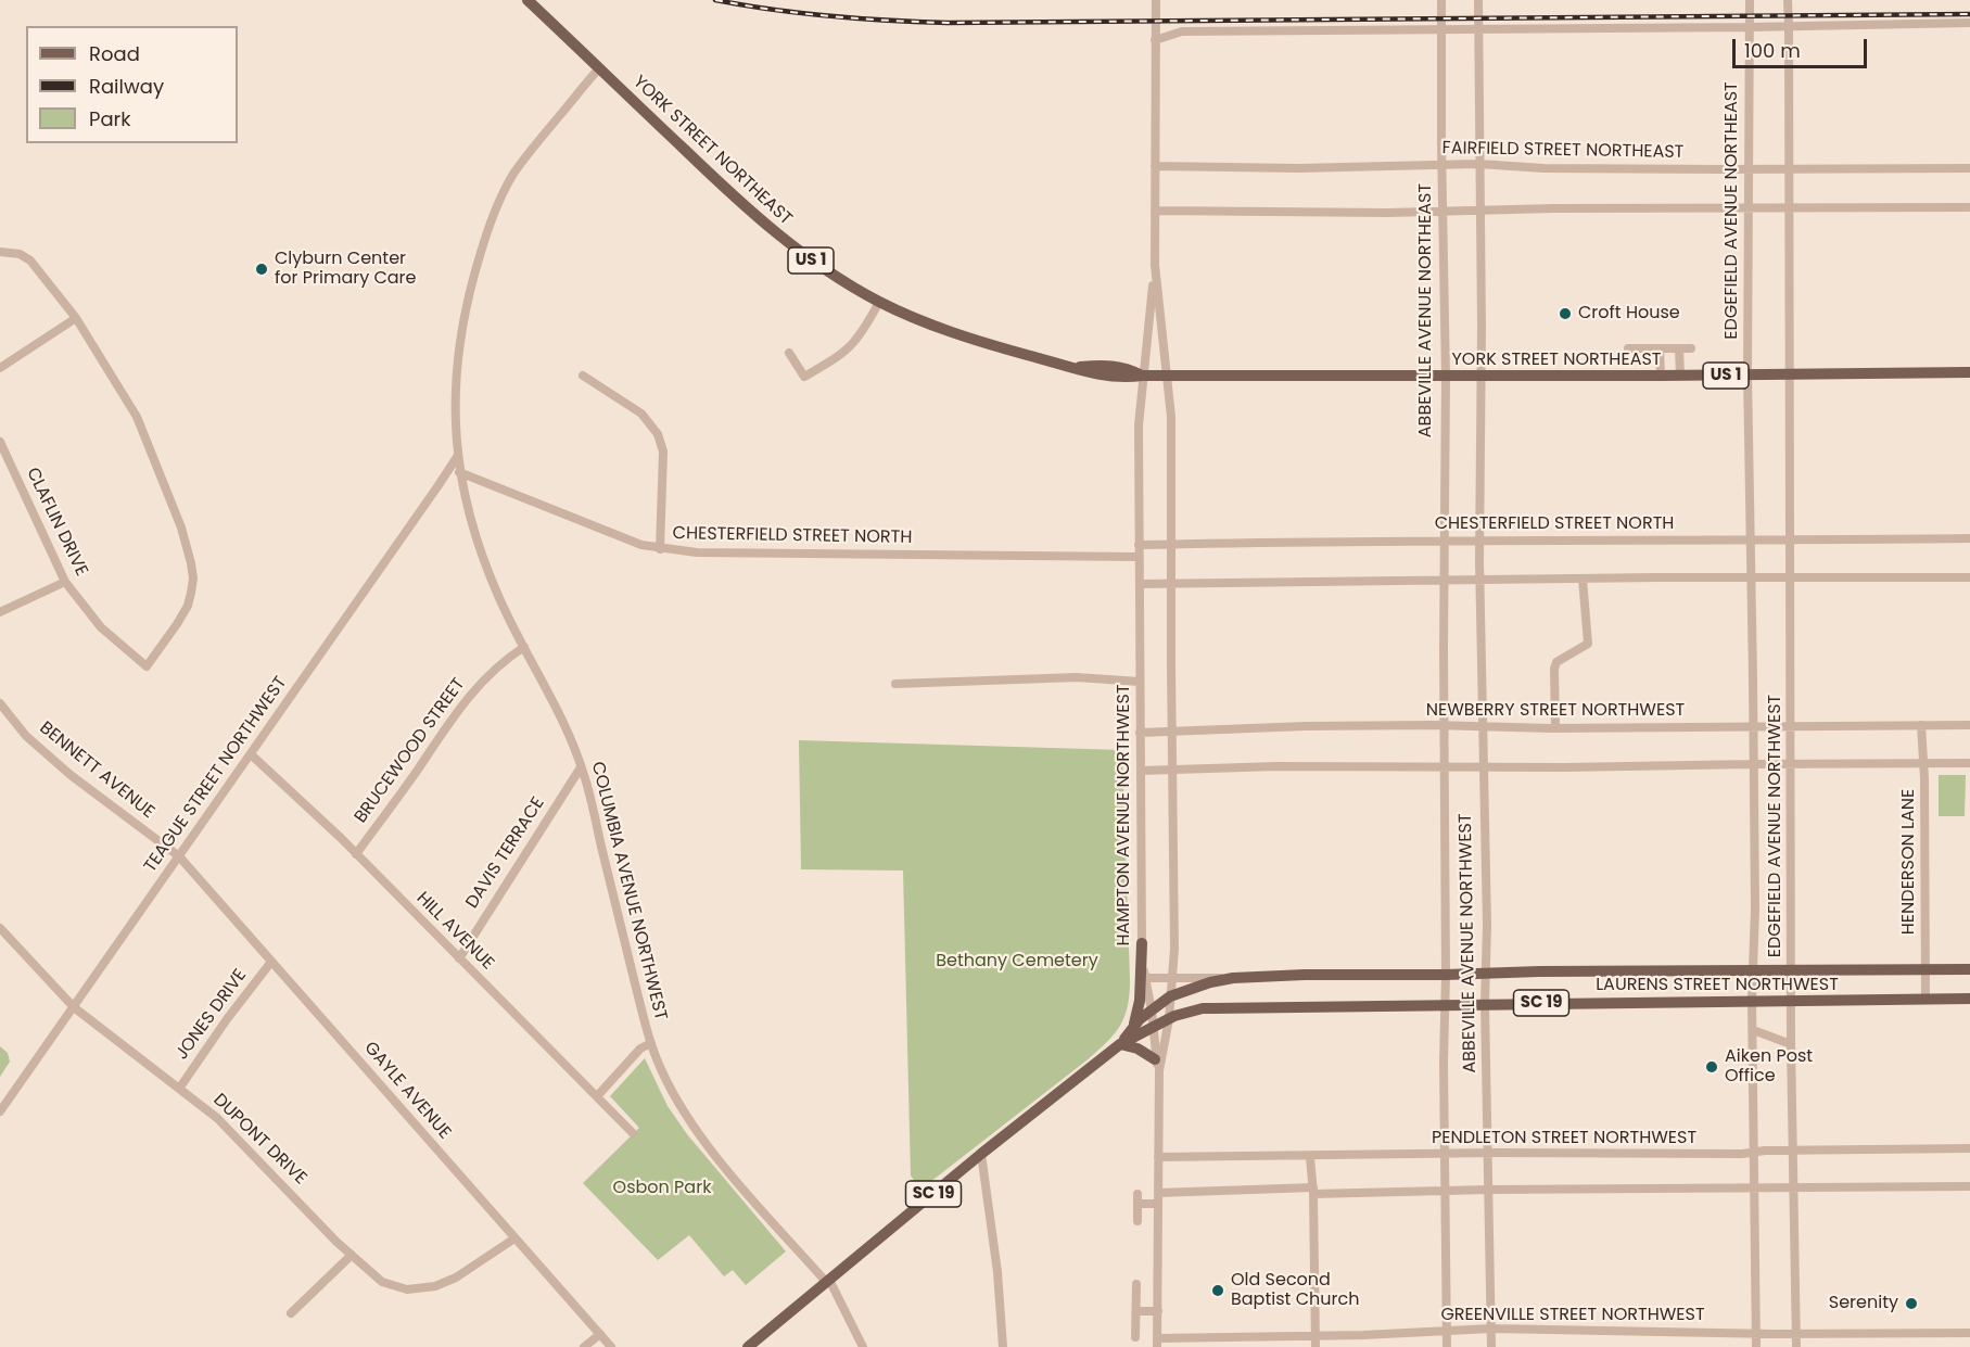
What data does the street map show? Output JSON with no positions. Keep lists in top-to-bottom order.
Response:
{
  "streets": {
    "main road": [
      "YORK STREET NORTHEAST",
      "US 1",
      "LAURENS STREET NORTHWEST",
      "SC 19"
    ],
    "street": [
      "FAIRFIELD STREET NORTHEAST",
      "EDGEFIELD AVENUE NORTHEAST",
      "ABBEVILLE AVENUE NORTHEAST",
      "CLAFLIN DRIVE",
      "CHESTERFIELD STREET NORTH",
      "NEWBERRY STREET NORTHWEST",
      "BRUCEWOOD STREET",
      "BENNETT AVENUE",
      "TEAGUE STREET NORTHWEST",
      "HAMPTON AVENUE NORTHWEST",
      "EDGEFIELD AVENUE NORTHWEST",
      "DAVIS TERRACE",
      "HENDERSON LANE",
      "COLUMBIA AVENUE NORTHWEST",
      "HILL AVENUE",
      "ABBEVILLE AVENUE NORTHWEST",
      "JONES DRIVE",
      "GAYLE AVENUE",
      "PENDLETON STREET NORTHWEST",
      "DUPONT DRIVE",
      "GREENVILLE STREET NORTHWEST"
    ]
  },
  "crossings": [
    ["YORK STREET NORTHEAST", "EDGEFIELD AVENUE NORTHEAST"],
    ["YORK STREET NORTHEAST", "ABBEVILLE AVENUE NORTHEAST"],
    ["YORK STREET NORTHEAST", "HAMPTON AVENUE NORTHWEST"],
    ["YORK STREET NORTHEAST", "COLUMBIA AVENUE NORTHWEST"],
    ["FAIRFIELD STREET NORTHEAST", "EDGEFIELD AVENUE NORTHEAST"],
    ["FAIRFIELD STREET NORTHEAST", "ABBEVILLE AVENUE NORTHEAST"],
    ["EDGEFIELD AVENUE NORTHEAST", "CHESTERFIELD STREET NORTH"],
    ["EDGEFIELD AVENUE NORTHEAST", "EDGEFIELD AVENUE NORTHWEST"],
    ["ABBEVILLE AVENUE NORTHEAST", "CHESTERFIELD STREET NORTH"],
    ["ABBEVILLE AVENUE NORTHEAST", "ABBEVILLE AVENUE NORTHWEST"],
    ["CHESTERFIELD STREET NORTH", "HAMPTON AVENUE NORTHWEST"],
    ["CHESTERFIELD STREET NORTH", "EDGEFIELD AVENUE NORTHWEST"],
    ["CHESTERFIELD STREET NORTH", "COLUMBIA AVENUE NORTHWEST"],
    ["CHESTERFIELD STREET NORTH", "ABBEVILLE AVENUE NORTHWEST"],
    ["NEWBERRY STREET NORTHWEST", "HAMPTON AVENUE NORTHWEST"],
    ["NEWBERRY STREET NORTHWEST", "EDGEFIELD AVENUE NORTHWEST"],
    ["NEWBERRY STREET NORTHWEST", "HENDERSON LANE"],
    ["NEWBERRY STREET NORTHWEST", "ABBEVILLE AVENUE NORTHWEST"],
    ["BRUCEWOOD STREET", "COLUMBIA AVENUE NORTHWEST"],
    ["BRUCEWOOD STREET", "HILL AVENUE"],
    ["BENNETT AVENUE", "TEAGUE STREET NORTHWEST"],
    ["BENNETT AVENUE", "GAYLE AVENUE"],
    ["TEAGUE STREET NORTHWEST", "COLUMBIA AVENUE NORTHWEST"],
    ["TEAGUE STREET NORTHWEST", "HILL AVENUE"],
    ["TEAGUE STREET NORTHWEST", "GAYLE AVENUE"],
    ["TEAGUE STREET NORTHWEST", "DUPONT DRIVE"],
    ["HAMPTON AVENUE NORTHWEST", "LAURENS STREET NORTHWEST"],
    ["HAMPTON AVENUE NORTHWEST", "PENDLETON STREET NORTHWEST"],
    ["HAMPTON AVENUE NORTHWEST", "GREENVILLE STREET NORTHWEST"],
    ["EDGEFIELD AVENUE NORTHWEST", "LAURENS STREET NORTHWEST"],
    ["EDGEFIELD AVENUE NORTHWEST", "PENDLETON STREET NORTHWEST"],
    ["EDGEFIELD AVENUE NORTHWEST", "GREENVILLE STREET NORTHWEST"],
    ["DAVIS TERRACE", "COLUMBIA AVENUE NORTHWEST"],
    ["DAVIS TERRACE", "HILL AVENUE"],
    ["HENDERSON LANE", "LAURENS STREET NORTHWEST"],
    ["COLUMBIA AVENUE NORTHWEST", "LAURENS STREET NORTHWEST"],
    ["ABBEVILLE AVENUE NORTHWEST", "LAURENS STREET NORTHWEST"],
    ["ABBEVILLE AVENUE NORTHWEST", "PENDLETON STREET NORTHWEST"],
    ["ABBEVILLE AVENUE NORTHWEST", "GREENVILLE STREET NORTHWEST"],
    ["JONES DRIVE", "GAYLE AVENUE"],
    ["JONES DRIVE", "DUPONT DRIVE"],
    ["GAYLE AVENUE", "DUPONT DRIVE"]
  ],
  "parks": ["Bethany Cemetery", "Osbon Park"],
  "places": [
    "Clyburn Center for Primary Care",
    "Croft House",
    "Aiken Post Office",
    "Old Second Baptist Church",
    "Serenity"
  ],
  "legend": ["Road", "Railway", "Park"],
  "scale_bar": "100 m"
}
